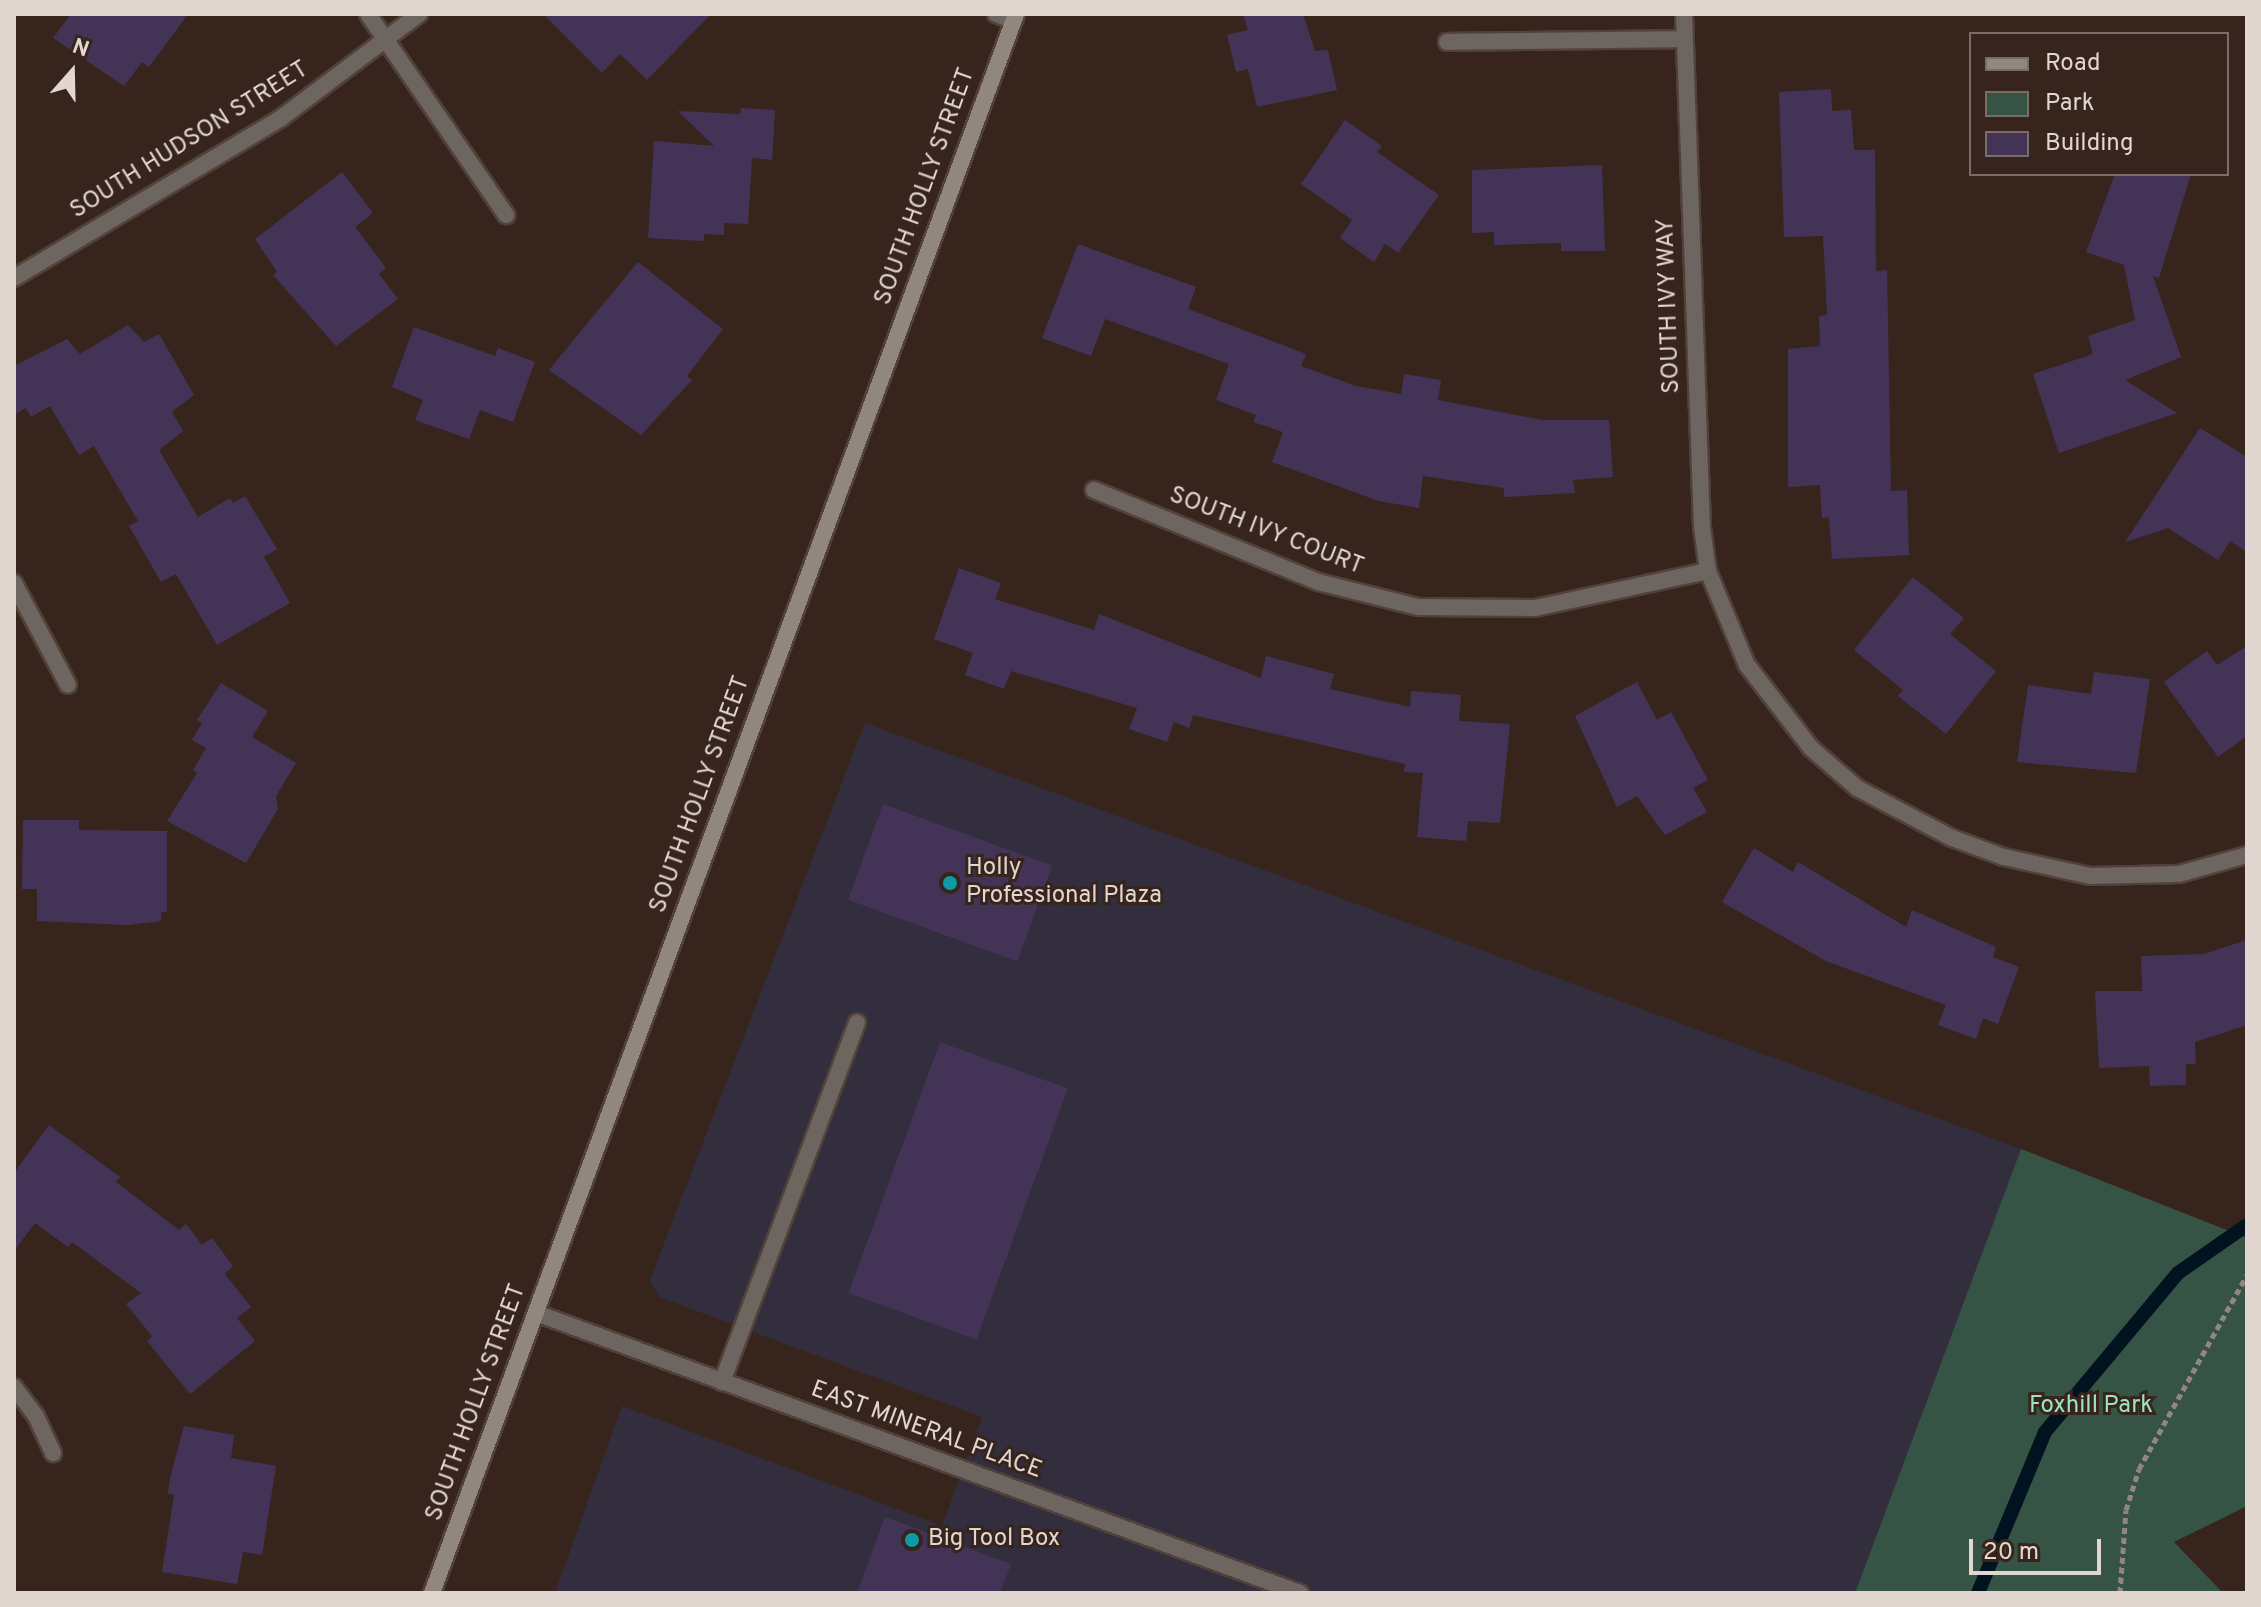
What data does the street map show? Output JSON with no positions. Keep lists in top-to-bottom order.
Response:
{
  "streets": {
    "main road": ["SOUTH HOLLY STREET"],
    "street": [
      "SOUTH HUDSON STREET",
      "SOUTH IVY WAY",
      "SOUTH IVY COURT",
      "EAST MINERAL PLACE"
    ]
  },
  "crossings": [
    ["SOUTH HOLLY STREET", "EAST MINERAL PLACE"],
    ["SOUTH IVY WAY", "SOUTH IVY COURT"]
  ],
  "parks": ["Foxhill Park"],
  "places": ["Holly Professional Plaza", "Big Tool Box"],
  "legend": ["Road", "Park", "Building"],
  "scale_bar": "20 m",
  "north": "top"
}
